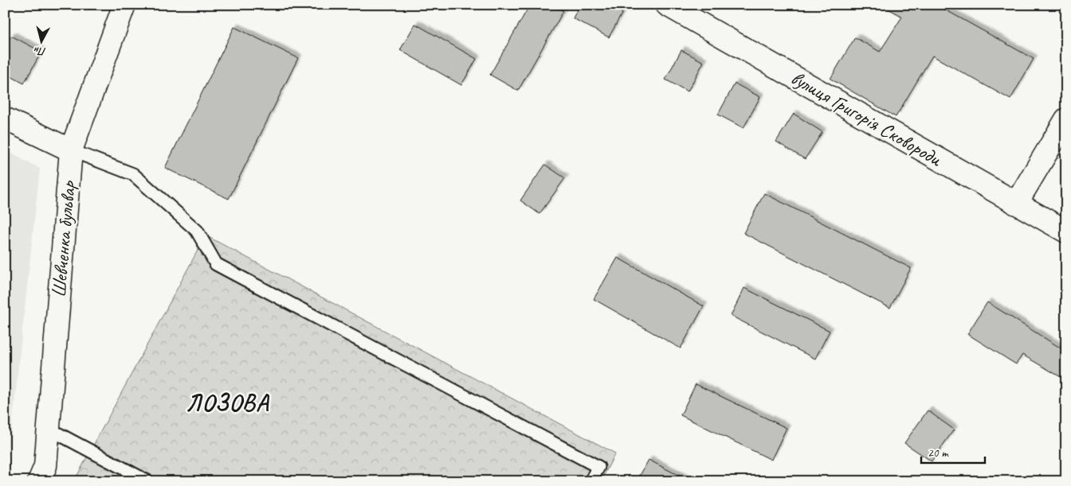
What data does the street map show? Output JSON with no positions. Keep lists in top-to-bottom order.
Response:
{
  "streets": {
    "street": ["вулиця Григорія Сковороди", "Шевченка бульвар"]
  },
  "districts": ["ЛОЗОВА"],
  "scale_bar": "20 m",
  "north": "bottom"
}
